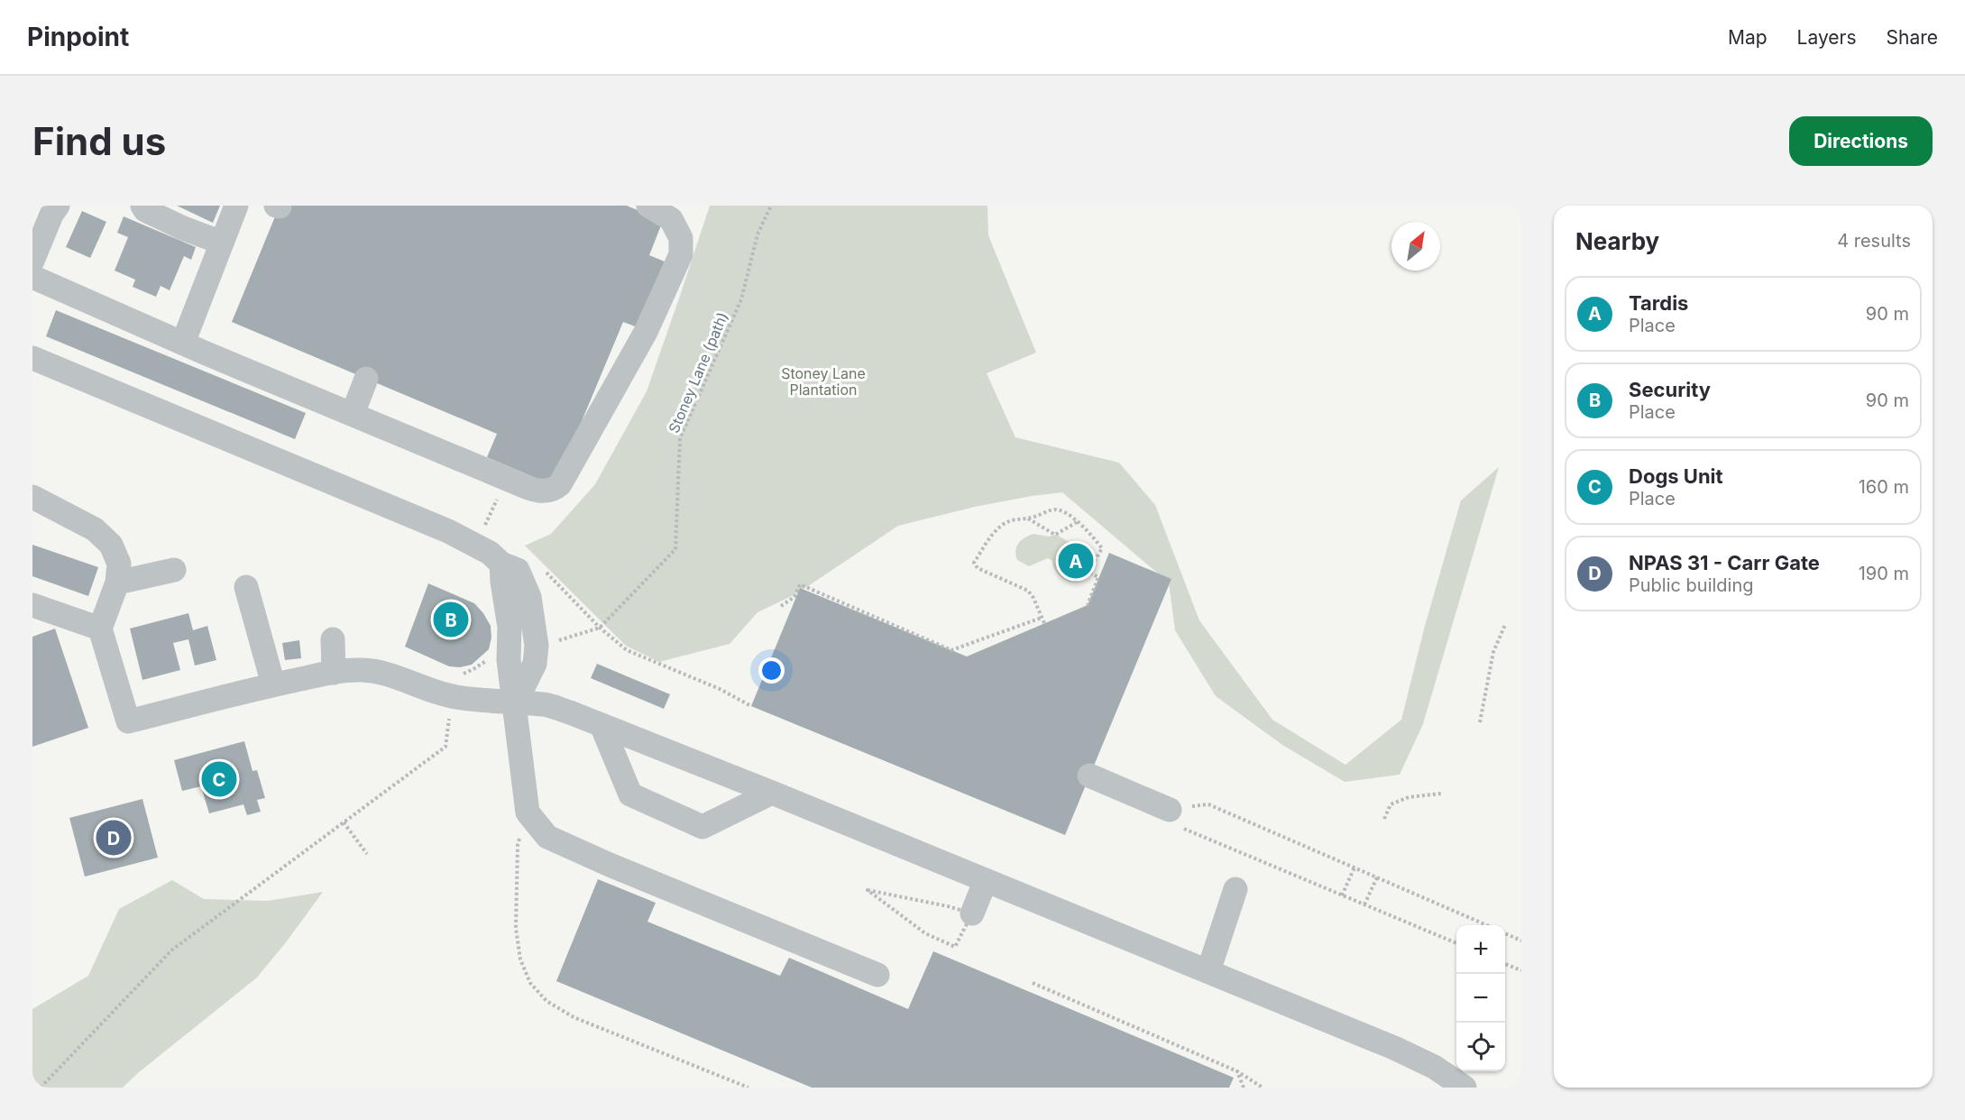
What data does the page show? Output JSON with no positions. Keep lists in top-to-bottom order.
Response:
{
  "streets": {
    "path": ["Stoney Lane (path)"]
  },
  "parks": ["Stoney Lane Plantation"],
  "north": "top right",
  "page": {
    "header": "Pinpoint",
    "nav": ["Map", "Layers", "Share"],
    "buttons": "Directions",
    "title": "Find us",
    "heading": ["Nearby", "4 results"],
    "list": [
      {
        "mark": "A",
        "name": "Tardis",
        "note": "Place",
        "value": "90 m"
      },
      {
        "mark": "B",
        "name": "Security",
        "note": "Place",
        "value": "90 m"
      },
      {
        "mark": "C",
        "name": "Dogs Unit",
        "note": "Place",
        "value": "160 m"
      },
      {
        "mark": "D",
        "name": "NPAS 31 - Carr Gate",
        "note": "Public building",
        "value": "190 m"
      }
    ],
    "pins": [
      "A",
      "B",
      "C",
      "D"
    ],
    "map_buttons": ["+", "−"]
  }
}
